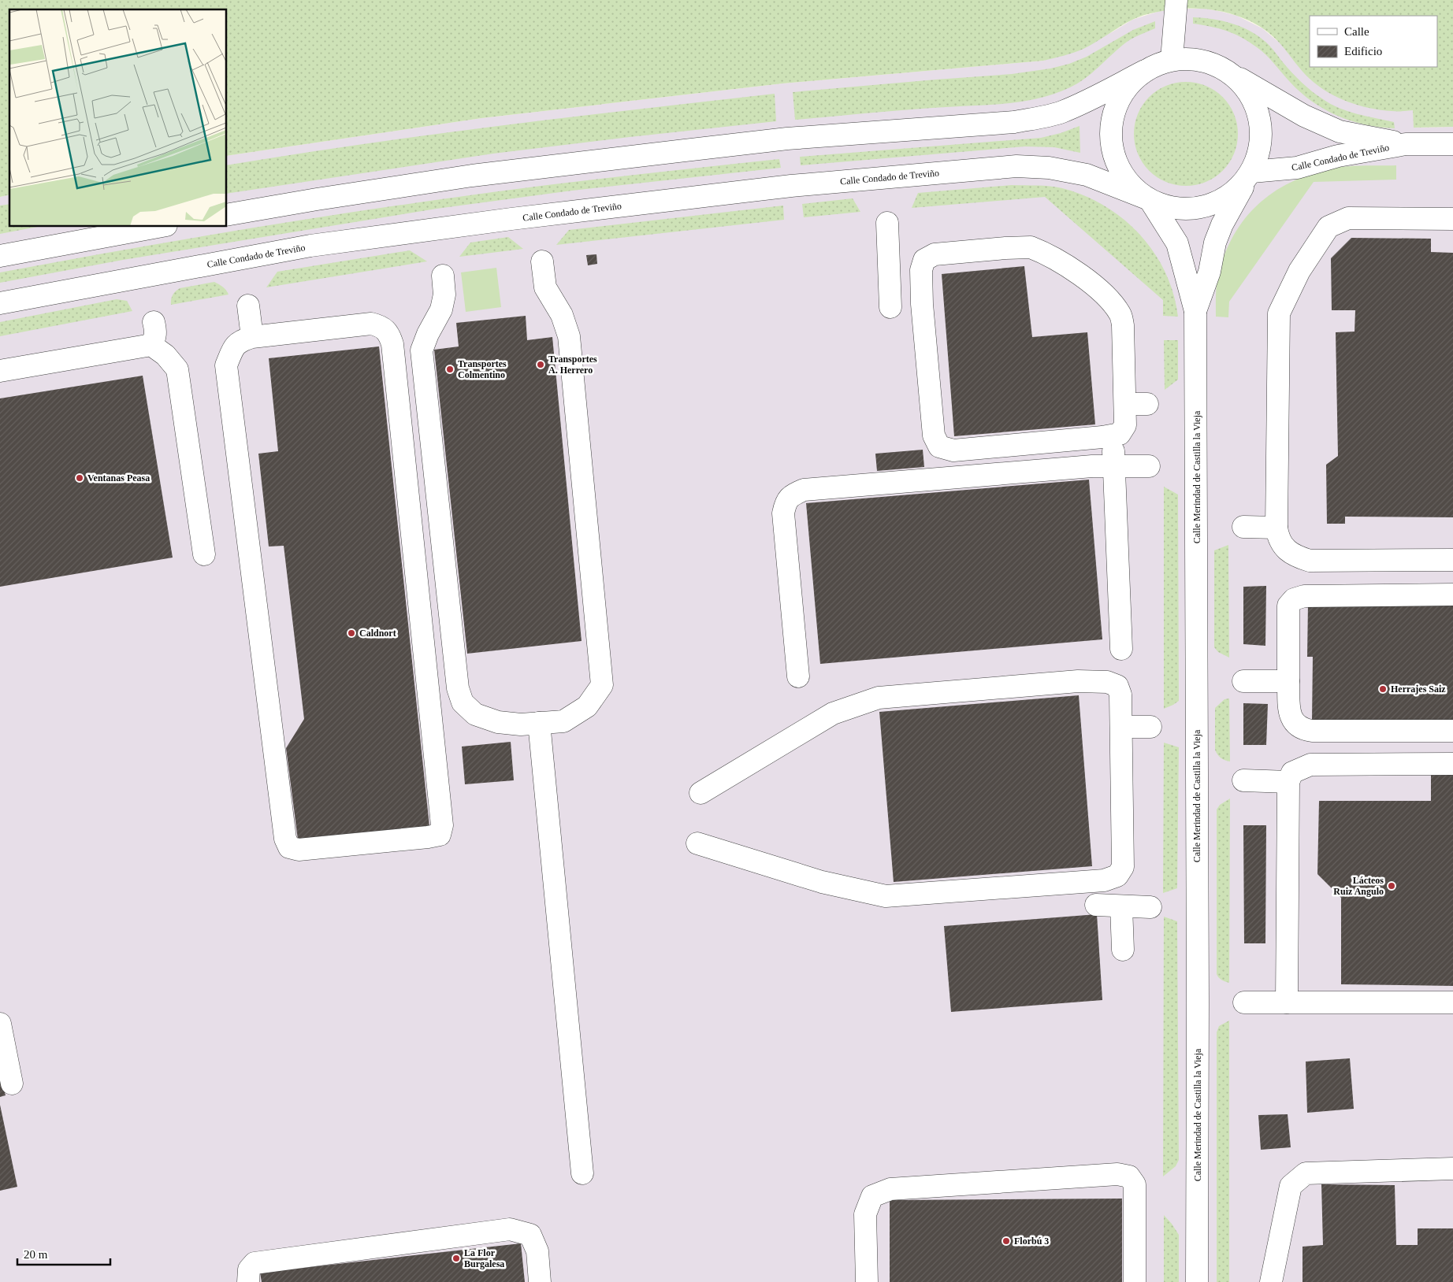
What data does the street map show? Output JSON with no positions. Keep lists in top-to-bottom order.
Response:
{
  "streets": {
    "street": ["Calle Condado de Treviño", "Calle Merindad de Castilla la Vieja"]
  },
  "crossings": [
    ["Calle Condado de Treviño", "Calle Merindad de Castilla la Vieja"]
  ],
  "places": [
    "Transportes A. Herrero",
    "Transportes Colmentino",
    "Ventanas Peasa",
    "Caldnort",
    "Herrajes Saiz",
    "Lácteos Ruiz Angulo",
    "Florbú 3",
    "La Flor Burgalesa"
  ],
  "legend": ["Calle", "Edificio"],
  "scale_bar": "20 m"
}
